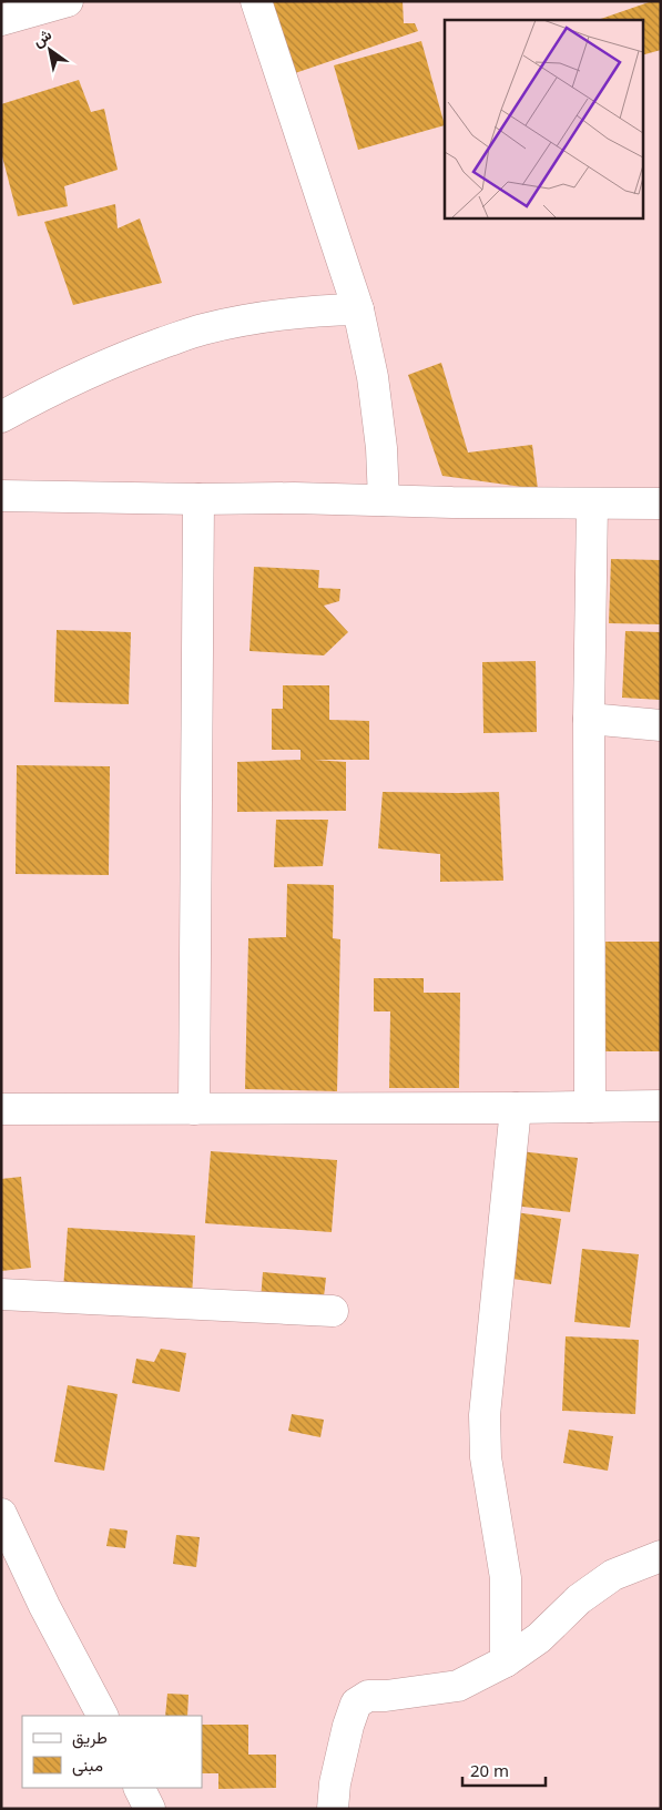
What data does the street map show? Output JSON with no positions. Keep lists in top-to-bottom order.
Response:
{
  "legend": ["طريق", "مبنى"],
  "scale_bar": "20 m",
  "north": "top left"
}
